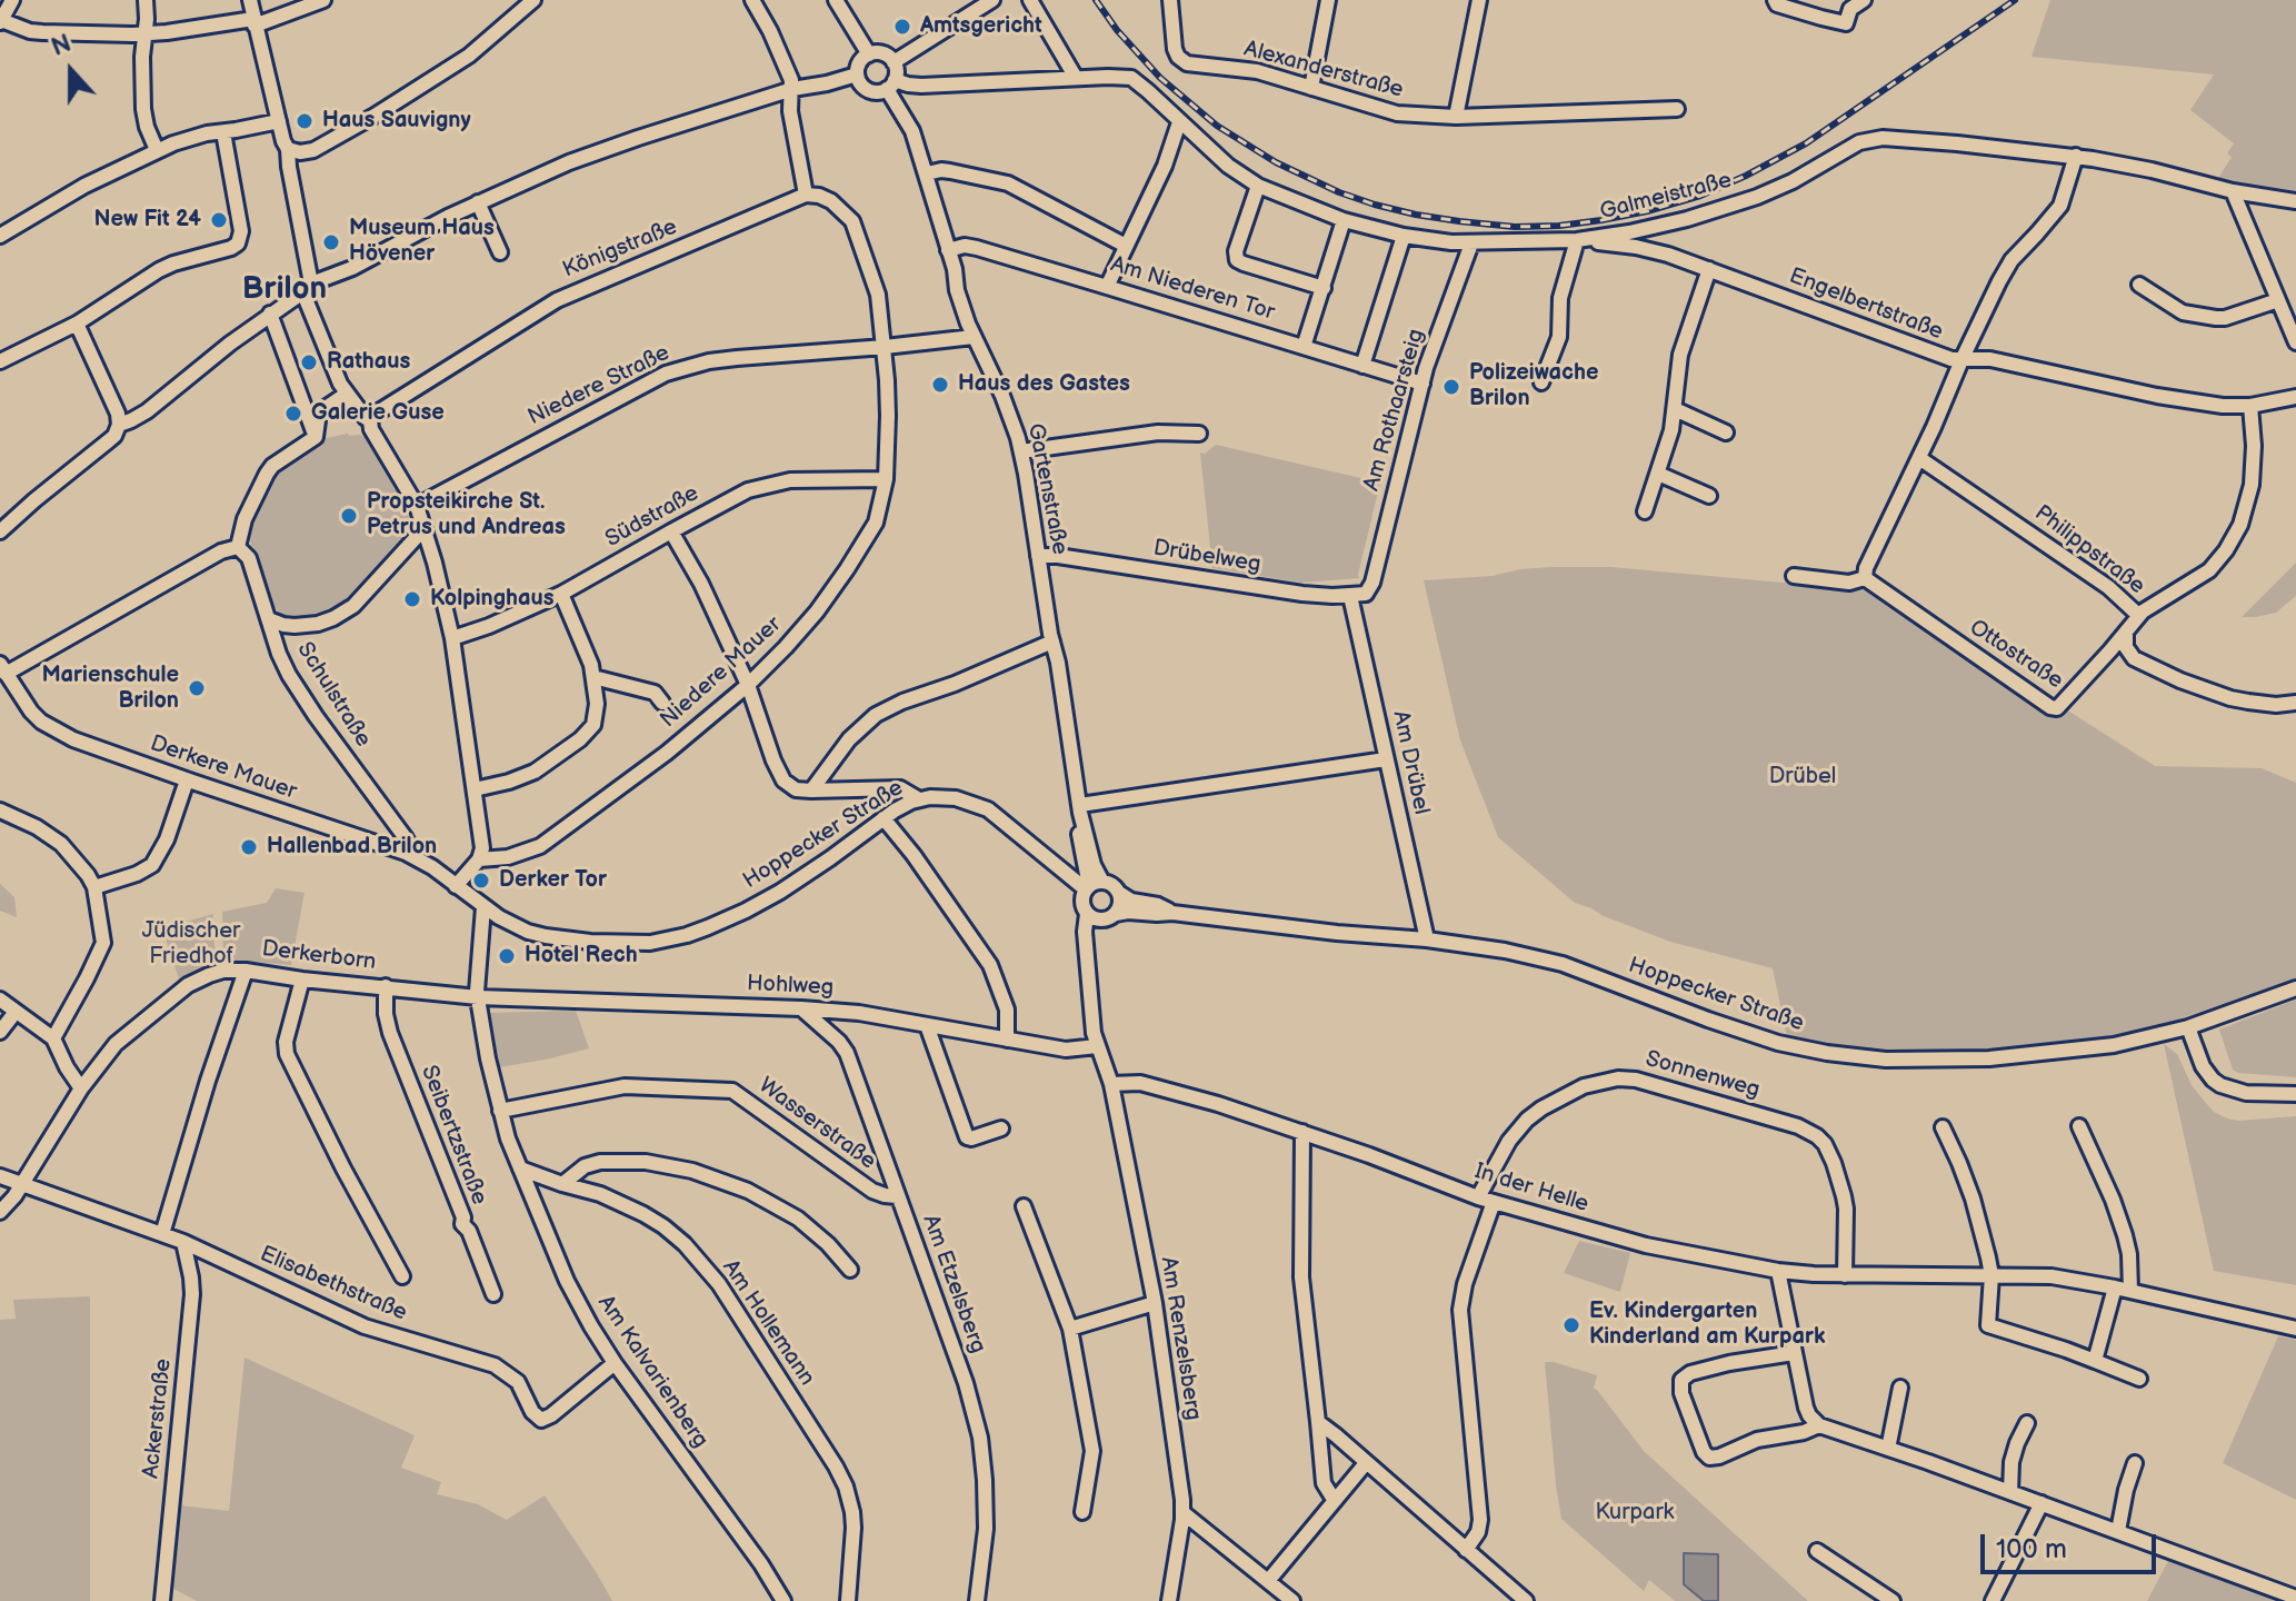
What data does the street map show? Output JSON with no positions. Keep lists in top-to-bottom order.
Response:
{
  "streets": {
    "street": [
      "Alexanderstraße",
      "Galmeistraße",
      "Königstraße",
      "Am Niederen Tor",
      "Engelbertstraße",
      "Niedere Straße",
      "Am Rothaarsteig",
      "Gartenstraße",
      "Südstraße",
      "Philippstraße",
      "Drübelweg",
      "Ottostraße",
      "Niedere Mauer",
      "Schulstraße",
      "Am Drübel",
      "Derkere Mauer",
      "Hoppecker Straße",
      "Derkerborn",
      "Hohlweg",
      "Sonnenweg",
      "Wasserstraße",
      "Seibertzstraße",
      "In der Helle",
      "Elisabethstraße",
      "Am Etzelsberg",
      "Am Hollemann",
      "Am Renzelsberg",
      "Am Kalvarienberg",
      "Ackerstraße"
    ]
  },
  "crossings": [
    ["Galmeistraße", "Engelbertstraße"],
    ["Galmeistraße", "Am Rothaarsteig"],
    ["Galmeistraße", "Gartenstraße"],
    ["Königstraße", "Niedere Mauer"],
    ["Am Niederen Tor", "Am Rothaarsteig"],
    ["Am Niederen Tor", "Gartenstraße"],
    ["Niedere Straße", "Gartenstraße"],
    ["Niedere Straße", "Niedere Mauer"],
    ["Am Rothaarsteig", "Drübelweg"],
    ["Gartenstraße", "Drübelweg"],
    ["Gartenstraße", "Hoppecker Straße"],
    ["Südstraße", "Niedere Mauer"],
    ["Philippstraße", "Ottostraße"],
    ["Drübelweg", "Am Drübel"],
    ["Schulstraße", "Derkere Mauer"],
    ["Am Drübel", "Hoppecker Straße"],
    ["Derkere Mauer", "Hoppecker Straße"],
    ["Derkere Mauer", "Am Kalvarienberg"],
    ["Derkerborn", "Hohlweg"],
    ["Derkerborn", "Seibertzstraße"],
    ["Derkerborn", "Elisabethstraße"],
    ["Derkerborn", "Am Kalvarienberg"],
    ["Hohlweg", "Am Etzelsberg"],
    ["Hohlweg", "Am Kalvarienberg"],
    ["Sonnenweg", "In der Helle"],
    ["Wasserstraße", "Am Etzelsberg"],
    ["Wasserstraße", "Am Kalvarienberg"],
    ["In der Helle", "Am Renzelsberg"],
    ["Elisabethstraße", "Am Kalvarienberg"],
    ["Elisabethstraße", "Ackerstraße"],
    ["Am Hollemann", "Am Kalvarienberg"]
  ],
  "districts": ["Brilon"],
  "parks": ["Drübel", "Jüdischer Friedhof", "Kurpark"],
  "places": [
    "Amtsgericht",
    "Haus Sauvigny",
    "New Fit 24",
    "Museum Haus Hövener",
    "Rathaus",
    "Haus des Gastes",
    "Polizeiwache Brilon",
    "Galerie Guse",
    "Propsteikirche St. Petrus und Andreas",
    "Kolpinghaus",
    "Marienschule Brilon",
    "Hallenbad Brilon",
    "Derker Tor",
    "Hotel Rech",
    "Ev. Kindergarten Kinderland am Kurpark"
  ],
  "scale_bar": "100 m",
  "north": "top"
}
